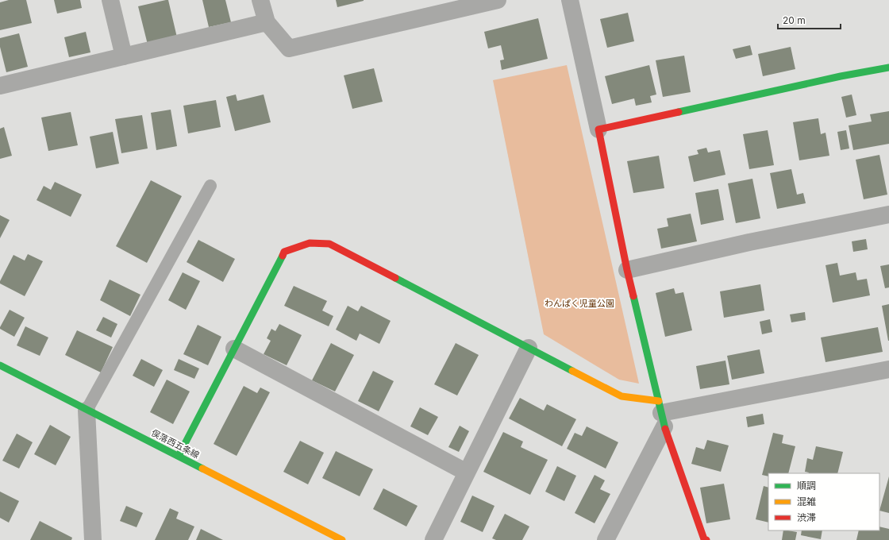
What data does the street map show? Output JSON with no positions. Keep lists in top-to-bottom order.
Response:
{
  "streets": {
    "street": ["俣落西五条線"]
  },
  "parks": ["わんぱく児童公園"],
  "legend": ["順調", "混雑", "渋滞"],
  "scale_bar": "20 m"
}
